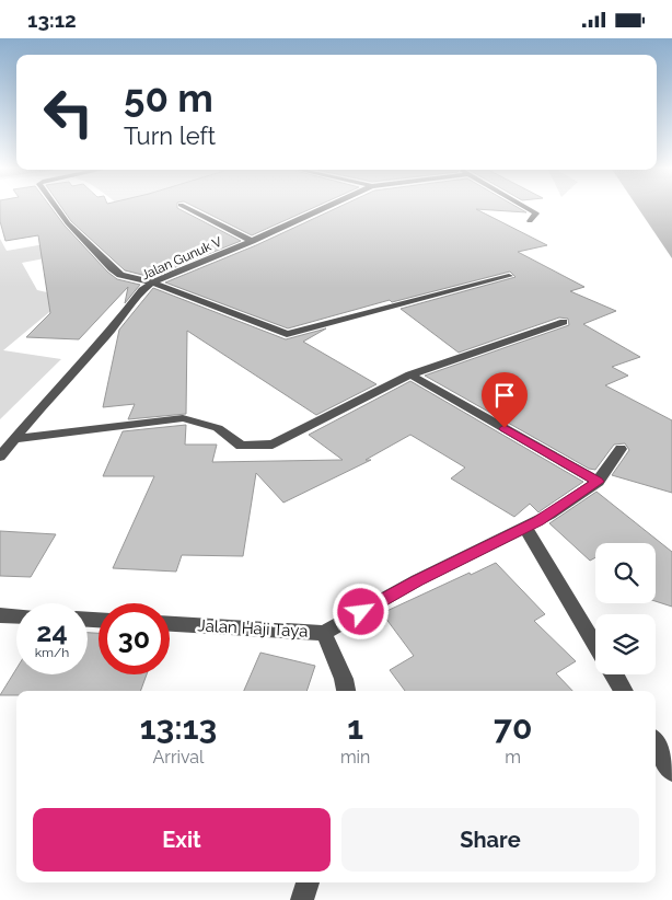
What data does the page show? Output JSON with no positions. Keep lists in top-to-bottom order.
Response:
{
  "streets": {
    "street": ["Jalan Gunuk V", "Jalan Haji Taya"]
  },
  "page": {
    "status": "13:12",
    "turn": ["50 m", "Turn left"],
    "speed": "24 km/h",
    "limit": "30",
    "eta": [
      "13:13",
      "Arrival",
      "1",
      "min",
      "70",
      "m"
    ],
    "buttons": ["Exit", "Share"]
  }
}
